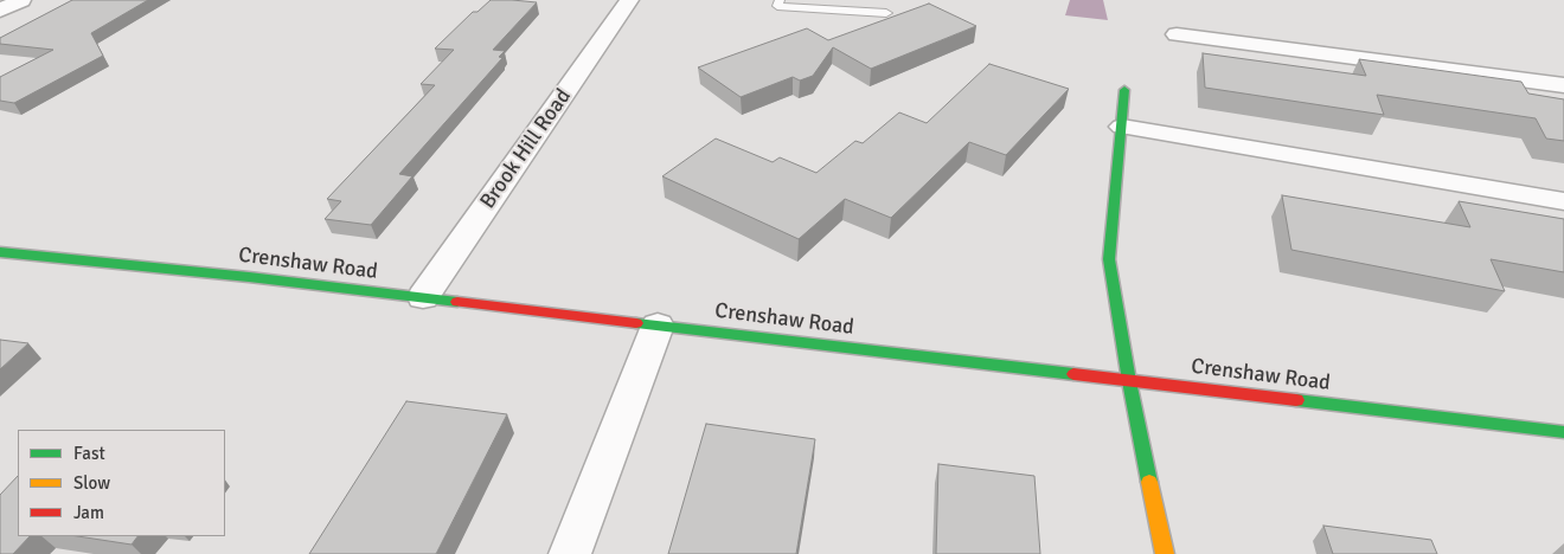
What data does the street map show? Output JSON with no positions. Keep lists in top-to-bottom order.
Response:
{
  "streets": {
    "street": ["Brook Hill Road", "Crenshaw Road"]
  },
  "crossings": [
    ["Brook Hill Road", "Crenshaw Road"]
  ],
  "legend": ["Fast", "Slow", "Jam"]
}
